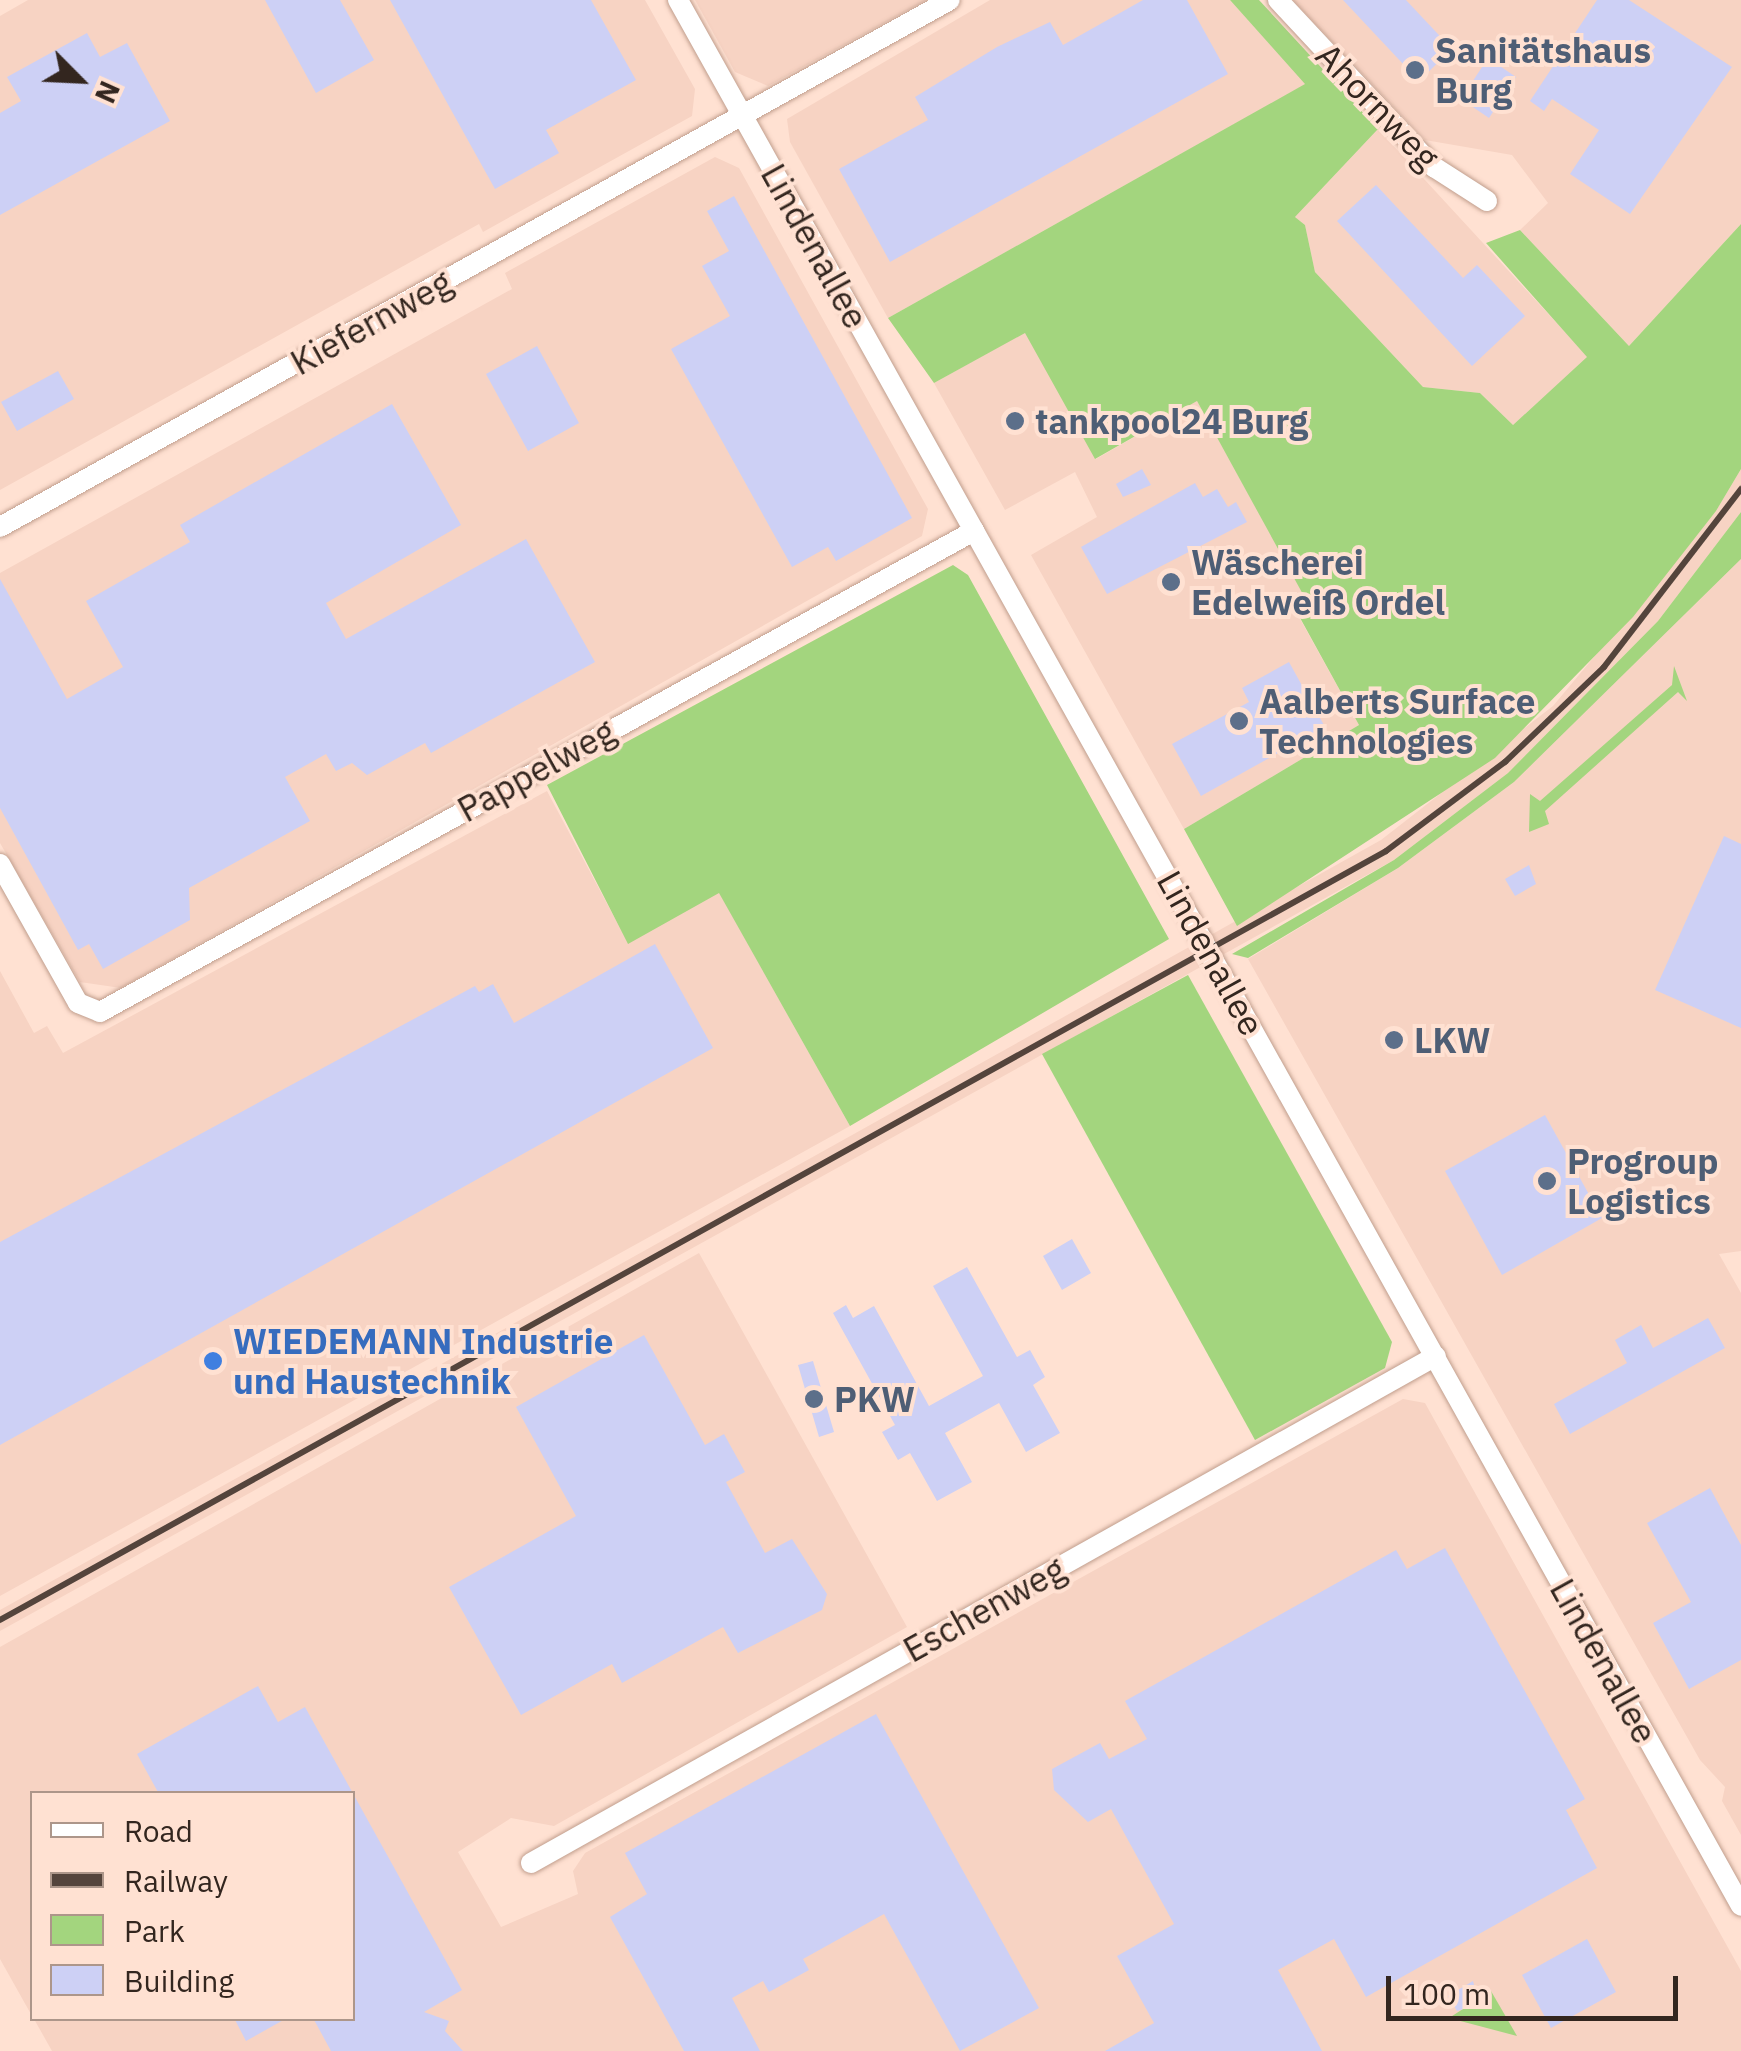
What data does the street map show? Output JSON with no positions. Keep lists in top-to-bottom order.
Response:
{
  "streets": {
    "street": [
      "Ahornweg",
      "Lindenallee",
      "Kiefernweg",
      "Pappelweg",
      "Eschenweg"
    ]
  },
  "crossings": [
    ["Lindenallee", "Kiefernweg"],
    ["Lindenallee", "Pappelweg"],
    ["Lindenallee", "Eschenweg"]
  ],
  "places": [
    "Sanitätshaus Burg",
    "tankpool24 Burg",
    "Wäscherei Edelweiß Ordel",
    "Aalberts Surface Technologies",
    "LKW",
    "Progroup Logistics",
    "WIEDEMANN Industrie und Haustechnik",
    "PKW"
  ],
  "legend": [
    "Road",
    "Railway",
    "Park",
    "Building"
  ],
  "scale_bar": "100 m",
  "north": "bottom right"
}
